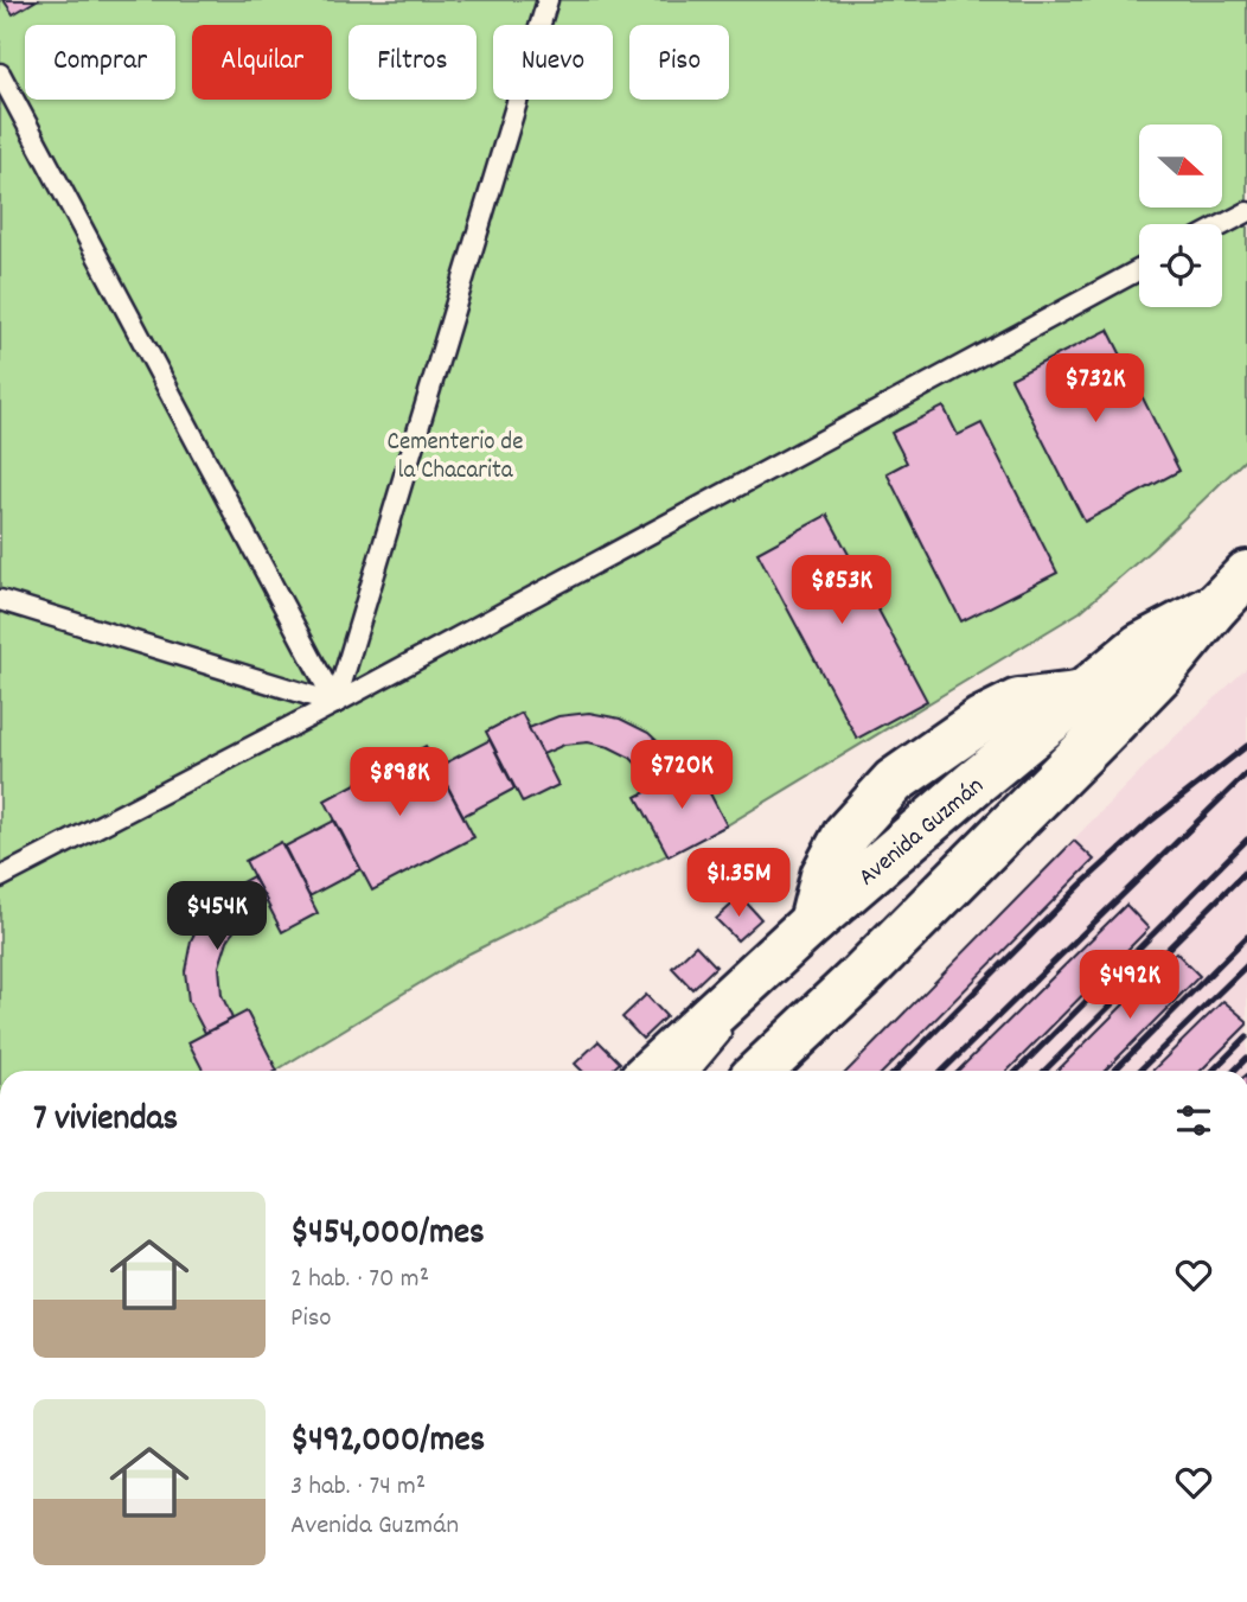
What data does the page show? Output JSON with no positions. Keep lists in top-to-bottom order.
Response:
{
  "streets": {
    "main road": ["Avenida Guzmán"]
  },
  "parks": ["Cementerio de la Chacarita"],
  "north": "right",
  "page": {
    "chip": [
      "Comprar",
      "Alquilar",
      "Filtros",
      "Nuevo",
      "Piso"
    ],
    "price": [
      "$732K",
      "$853K",
      "$720K",
      "$898K",
      "$1.35M",
      "$454K",
      "$492K"
    ],
    "heading": "7 viviendas",
    "list": [
      {
        "name": "$454,000/mes",
        "note": "2 hab. · 70 m² · Piso"
      },
      {
        "name": "$492,000/mes",
        "note": "3 hab. · 74 m² · Avenida Guzmán"
      }
    ]
  }
}
